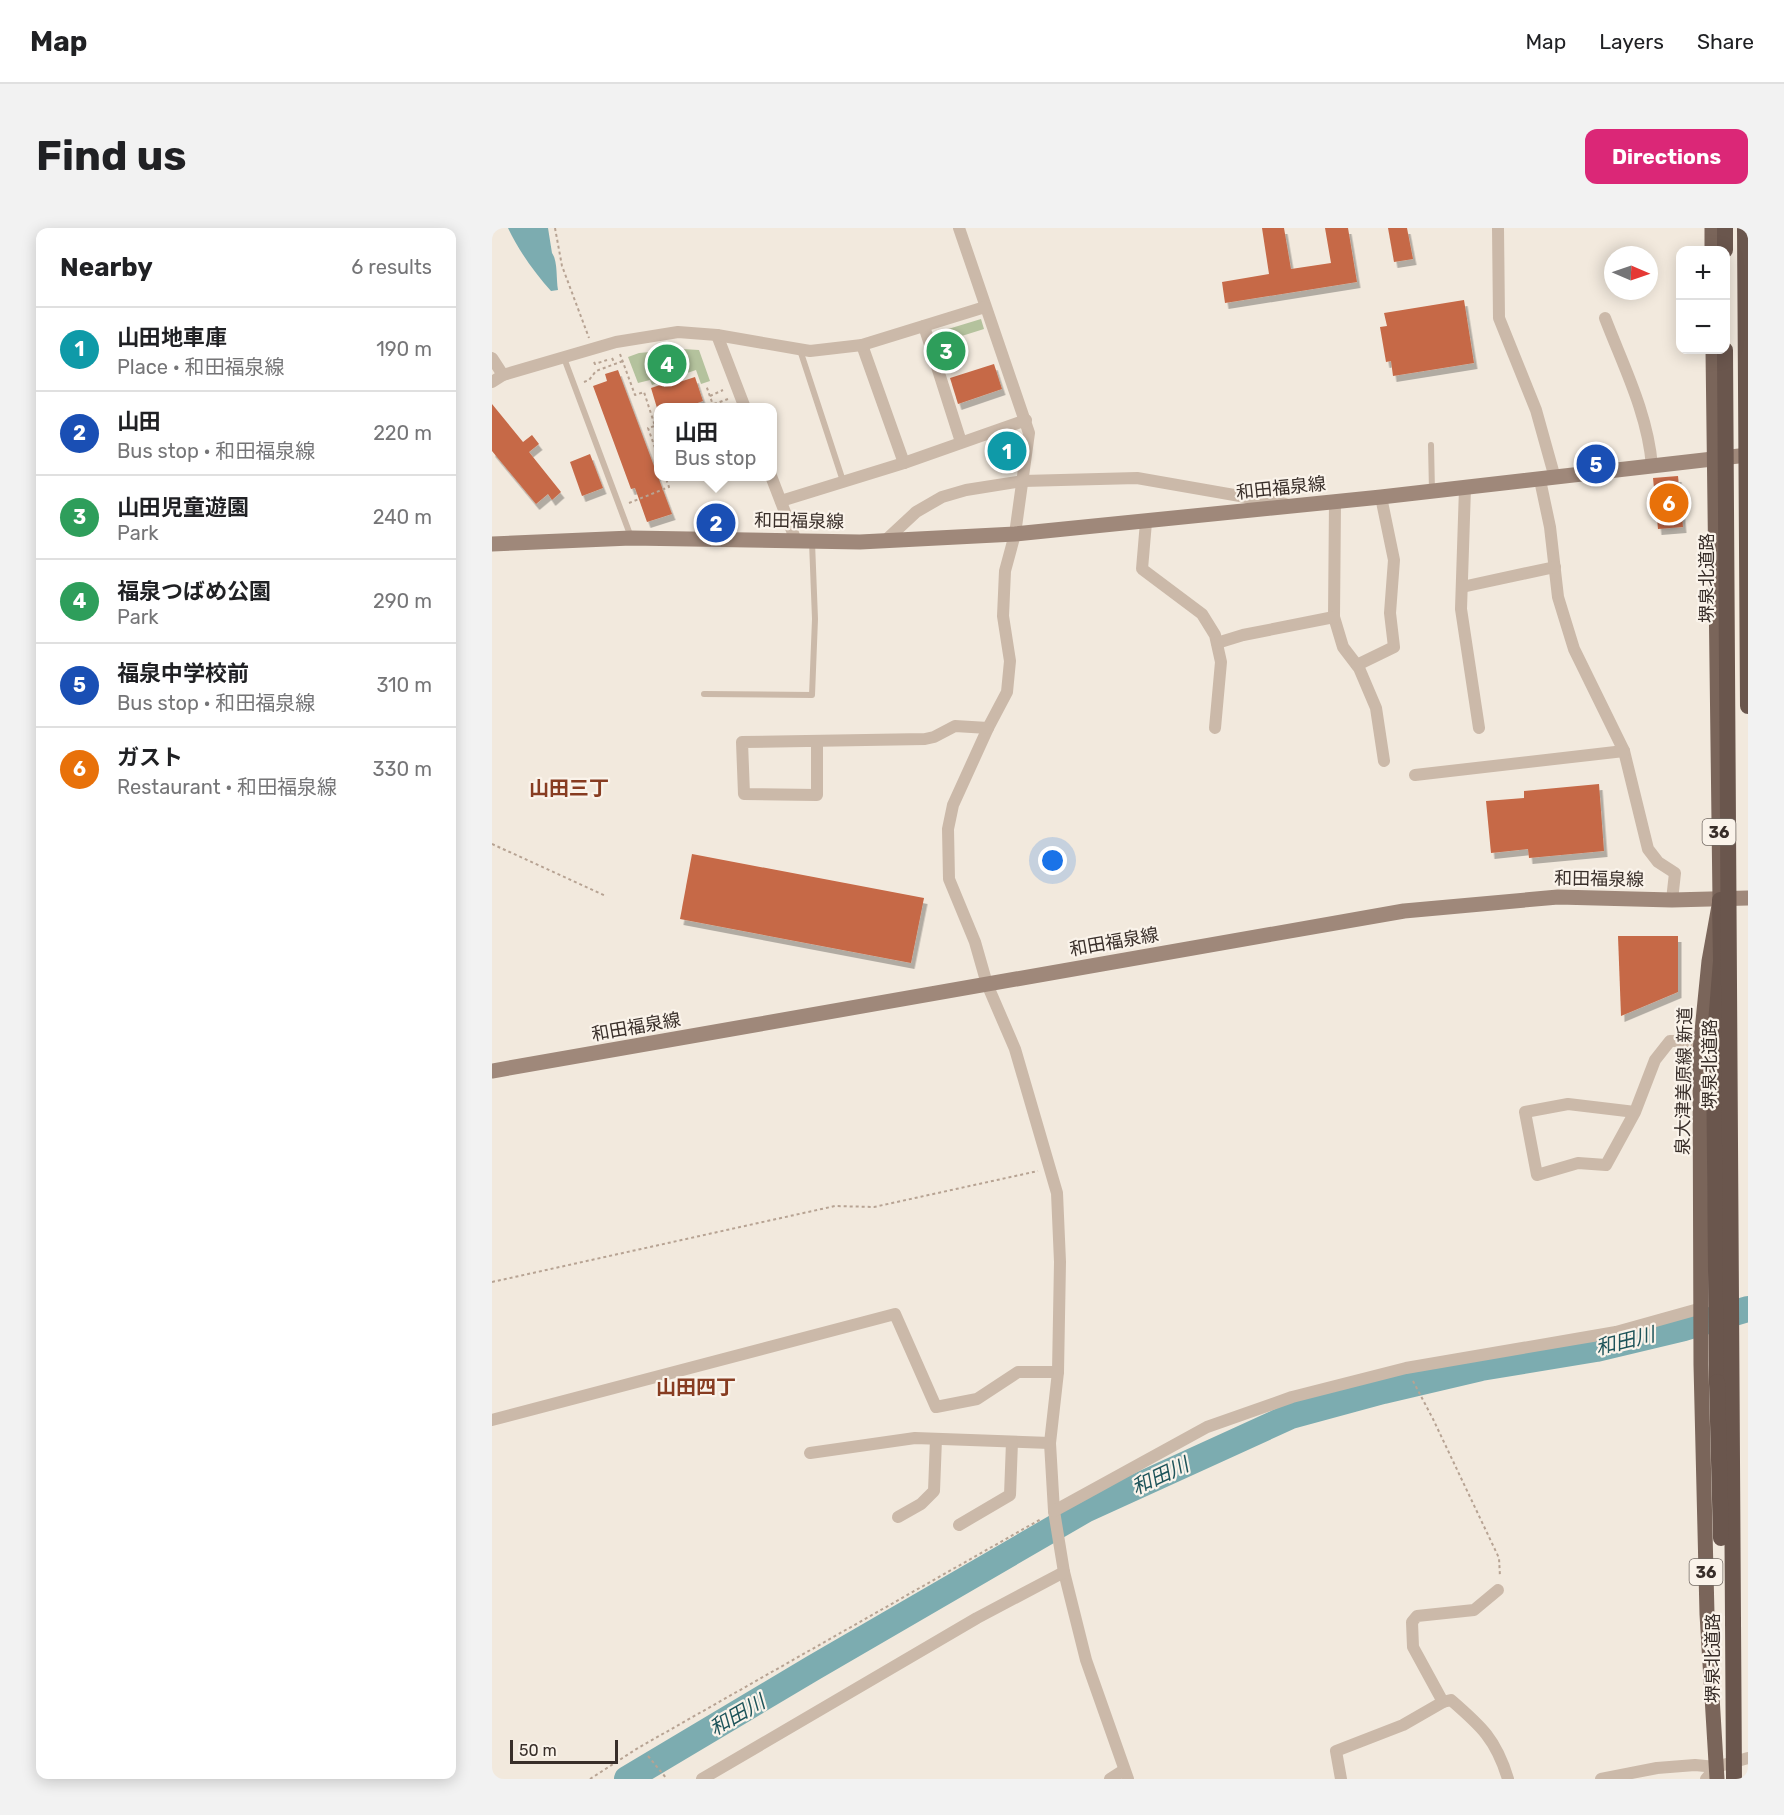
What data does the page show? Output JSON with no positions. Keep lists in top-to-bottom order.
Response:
{
  "streets": {
    "highway": ["堺泉北道路"],
    "main road": ["和田福泉線", "36", "泉大津美原線 新道"]
  },
  "crossings": [
    ["和田福泉線", "36"]
  ],
  "districts": ["山田三丁", "山田四丁"],
  "water": ["和田川"],
  "scale_bar": "50 m",
  "north": "right",
  "page": {
    "header": "Map",
    "nav": ["Map", "Layers", "Share"],
    "buttons": "Directions",
    "title": "Find us",
    "heading": ["Nearby", "6 results"],
    "map_buttons": ["+", "−"],
    "list": [
      {
        "mark": "1",
        "name": "山田地車庫",
        "note": "Place · 和田福泉線",
        "value": "190 m"
      },
      {
        "mark": "2",
        "name": "山田",
        "note": "Bus stop · 和田福泉線",
        "value": "220 m"
      },
      {
        "mark": "3",
        "name": "山田児童遊園",
        "note": "Park",
        "value": "240 m"
      },
      {
        "mark": "4",
        "name": "福泉つばめ公園",
        "note": "Park",
        "value": "290 m"
      },
      {
        "mark": "5",
        "name": "福泉中学校前",
        "note": "Bus stop · 和田福泉線",
        "value": "310 m"
      },
      {
        "mark": "6",
        "name": "ガスト",
        "note": "Restaurant · 和田福泉線",
        "value": "330 m"
      }
    ],
    "pins": [
      "3",
      "4",
      "1",
      "5",
      "6",
      "2"
    ],
    "popup": ["山田", "Bus stop"],
    "scale": "50 m"
  }
}
